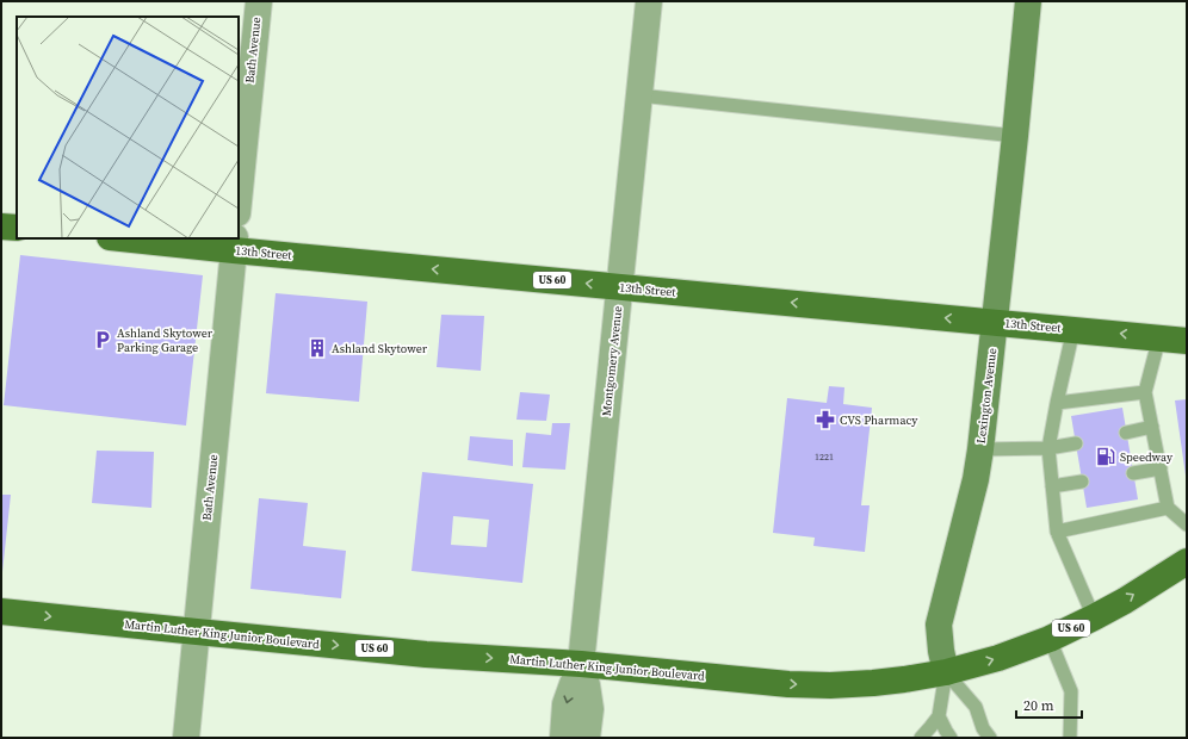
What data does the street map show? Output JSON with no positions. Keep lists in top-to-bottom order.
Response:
{
  "streets": {
    "main road": ["13th Street", "US 60", "Martin Luther King Junior Boulevard"],
    "street": ["Bath Avenue", "Montgomery Avenue", "Lexington Avenue"]
  },
  "crossings": [
    ["Bath Avenue", "13th Street"],
    ["Bath Avenue", "Martin Luther King Junior Boulevard"],
    ["13th Street", "Montgomery Avenue"],
    ["13th Street", "Lexington Avenue"],
    ["Montgomery Avenue", "Martin Luther King Junior Boulevard"],
    ["Lexington Avenue", "Martin Luther King Junior Boulevard"]
  ],
  "one_way": ["13th Street", "Martin Luther King Junior Boulevard"],
  "places": {
    "parking": ["Ashland Skytower Parking Garage"],
    "building": ["Ashland Skytower"],
    "pharmacy": ["CVS Pharmacy"],
    "fuel station": ["Speedway"]
  },
  "house_numbers": ["1221"],
  "scale_bar": "20 m"
}
